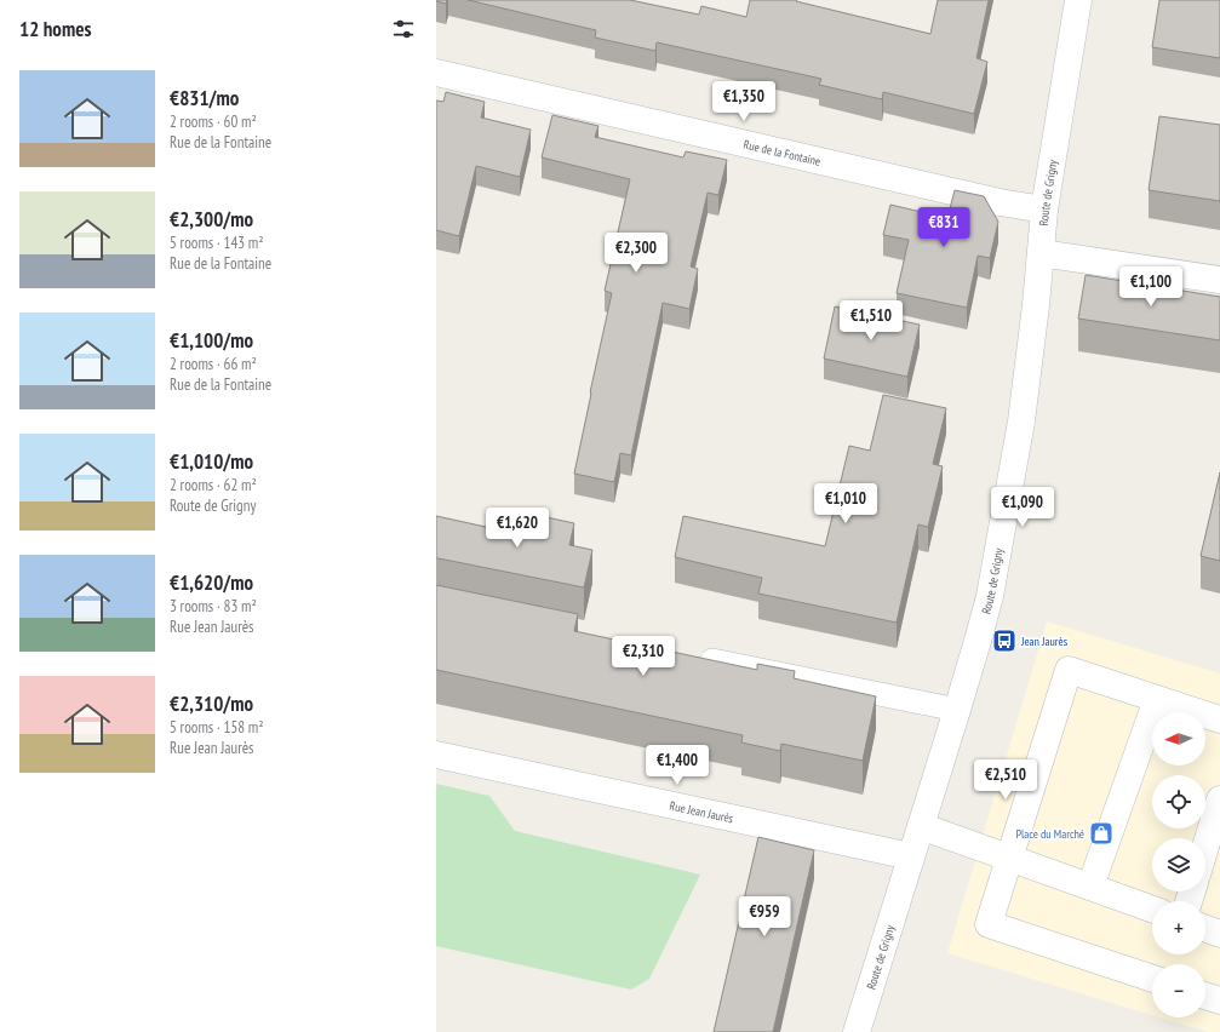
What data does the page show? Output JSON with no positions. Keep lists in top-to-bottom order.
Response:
{
  "streets": {
    "street": ["Rue de la Fontaine", "Route de Grigny", "Rue Jean Jaurès"]
  },
  "crossings": [
    ["Rue de la Fontaine", "Route de Grigny"],
    ["Route de Grigny", "Rue Jean Jaurès"]
  ],
  "places": {
    "bus stop": ["Jean Jaurès"],
    "shop": ["Place du Marché"]
  },
  "north": "left",
  "page": {
    "heading": "12 homes",
    "list": [
      {
        "name": "€831/mo",
        "note": "2 rooms · 60 m² · Rue de la Fontaine"
      },
      {
        "name": "€2,300/mo",
        "note": "5 rooms · 143 m² · Rue de la Fontaine"
      },
      {
        "name": "€1,100/mo",
        "note": "2 rooms · 66 m² · Rue de la Fontaine"
      },
      {
        "name": "€1,010/mo",
        "note": "2 rooms · 62 m² · Route de Grigny"
      },
      {
        "name": "€1,620/mo",
        "note": "3 rooms · 83 m² · Rue Jean Jaurès"
      },
      {
        "name": "€2,310/mo",
        "note": "5 rooms · 158 m² · Rue Jean Jaurès"
      }
    ],
    "price": [
      "€1,350",
      "€831",
      "€2,300",
      "€1,100",
      "€1,510",
      "€1,010",
      "€1,090",
      "€1,620",
      "€2,310",
      "€1,400",
      "€2,510",
      "€959"
    ],
    "map_buttons": ["+", "−"]
  }
}
